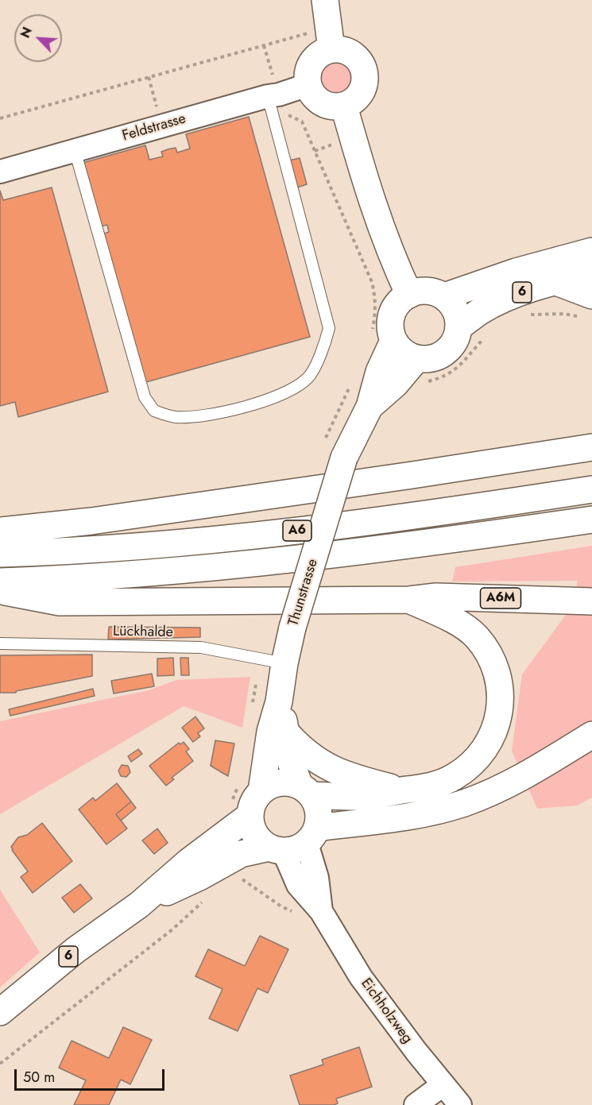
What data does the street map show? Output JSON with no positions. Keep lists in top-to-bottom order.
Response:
{
  "streets": {
    "main road": [
      "6",
      "A6",
      "Thunstrasse",
      "A6M"
    ],
    "street": ["Feldstrasse", "Eichholzweg"],
    "lane": ["Lückhalde"]
  },
  "crossings": [
    ["6", "Thunstrasse"],
    ["6", "Eichholzweg"],
    ["Thunstrasse", "Lückhalde"],
    ["Thunstrasse", "Eichholzweg"]
  ],
  "scale_bar": "50 m",
  "north": "top left"
}
